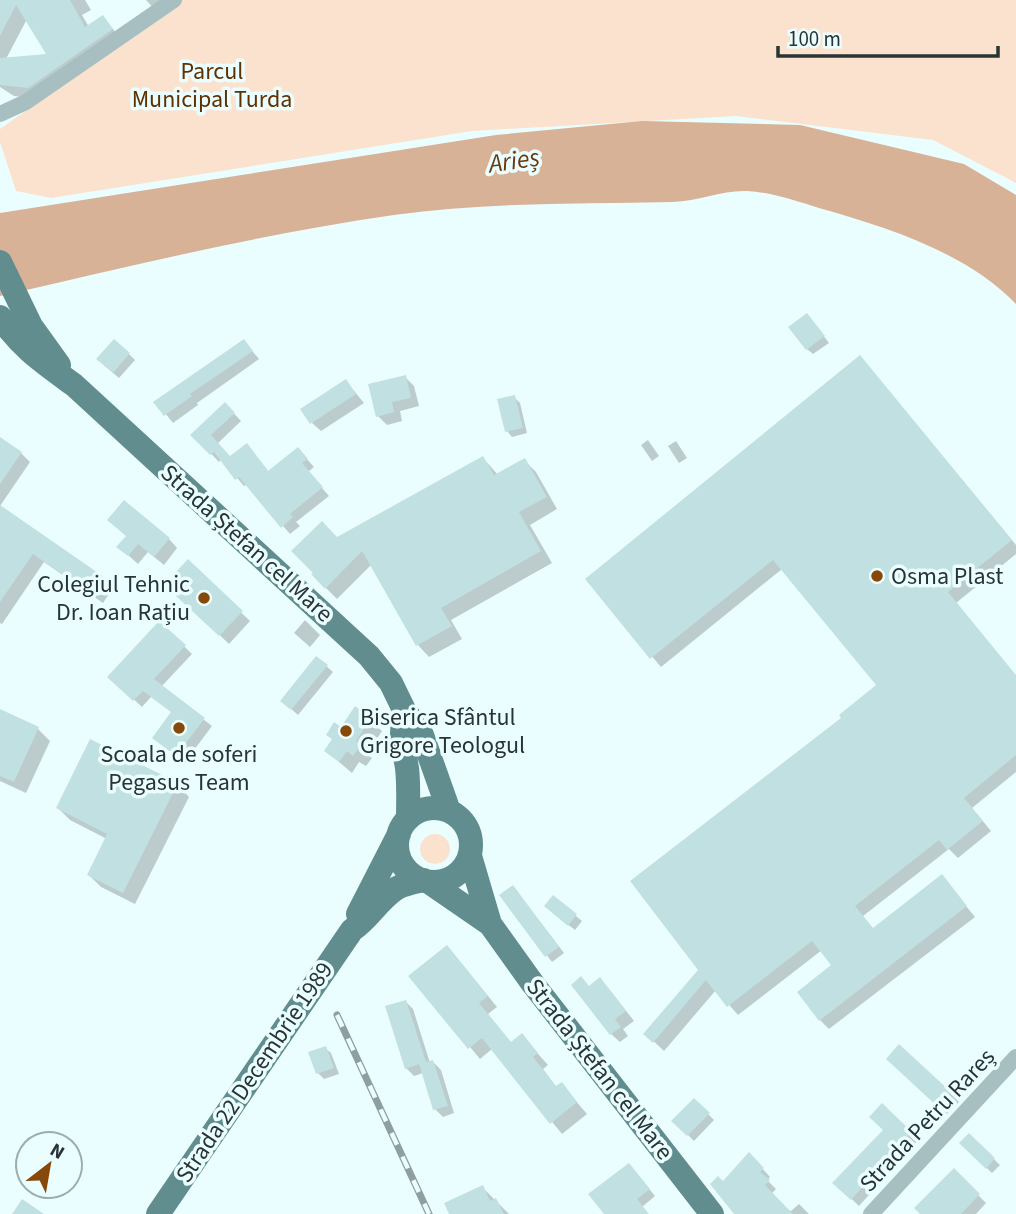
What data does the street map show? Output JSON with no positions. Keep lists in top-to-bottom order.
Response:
{
  "streets": {
    "main road": ["Strada Ștefan cel Mare", "Strada 22 Decembrie 1989"],
    "street": ["Strada Petru Rareș"]
  },
  "crossings": [
    ["Strada Ștefan cel Mare", "Strada 22 Decembrie 1989"]
  ],
  "water": ["Arieș"],
  "parks": ["Parcul Municipal Turda"],
  "places": [
    "Osma Plast",
    "Colegiul Tehnic Dr. Ioan Rațiu",
    "Scoala de soferi Pegasus Team",
    "Biserica Sfântul Grigore Teologul"
  ],
  "scale_bar": "100 m",
  "north": "top right"
}
